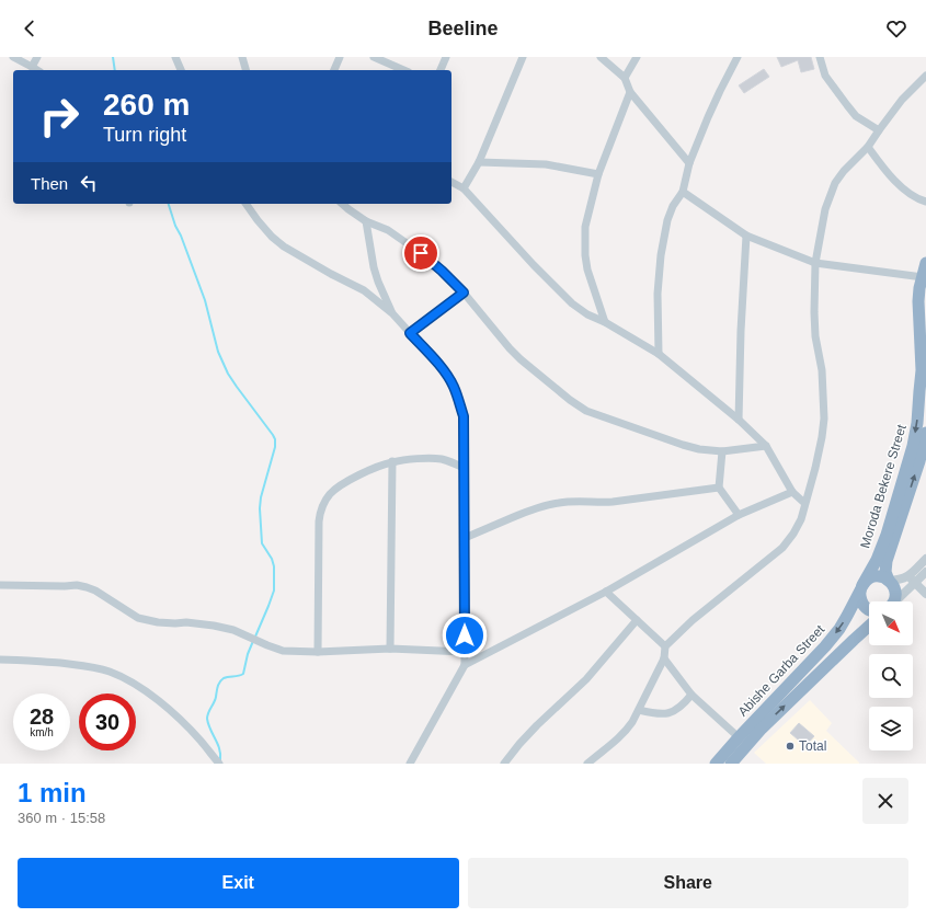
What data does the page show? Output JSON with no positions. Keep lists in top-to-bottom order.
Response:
{
  "streets": {
    "highway": ["Moroda Bekere Street", "Abishe Garba Street"]
  },
  "crossings": [
    ["Moroda Bekere Street", "Abishe Garba Street"]
  ],
  "places": ["Total"],
  "north": "bottom right",
  "page": {
    "header": "Beeline",
    "turn": ["260 m", "Turn right"],
    "then": "Then",
    "speed": "28 km/h",
    "limit": "30",
    "heading": ["1 min", "360 m · 15:58"],
    "buttons": ["Exit", "Share"]
  }
}
